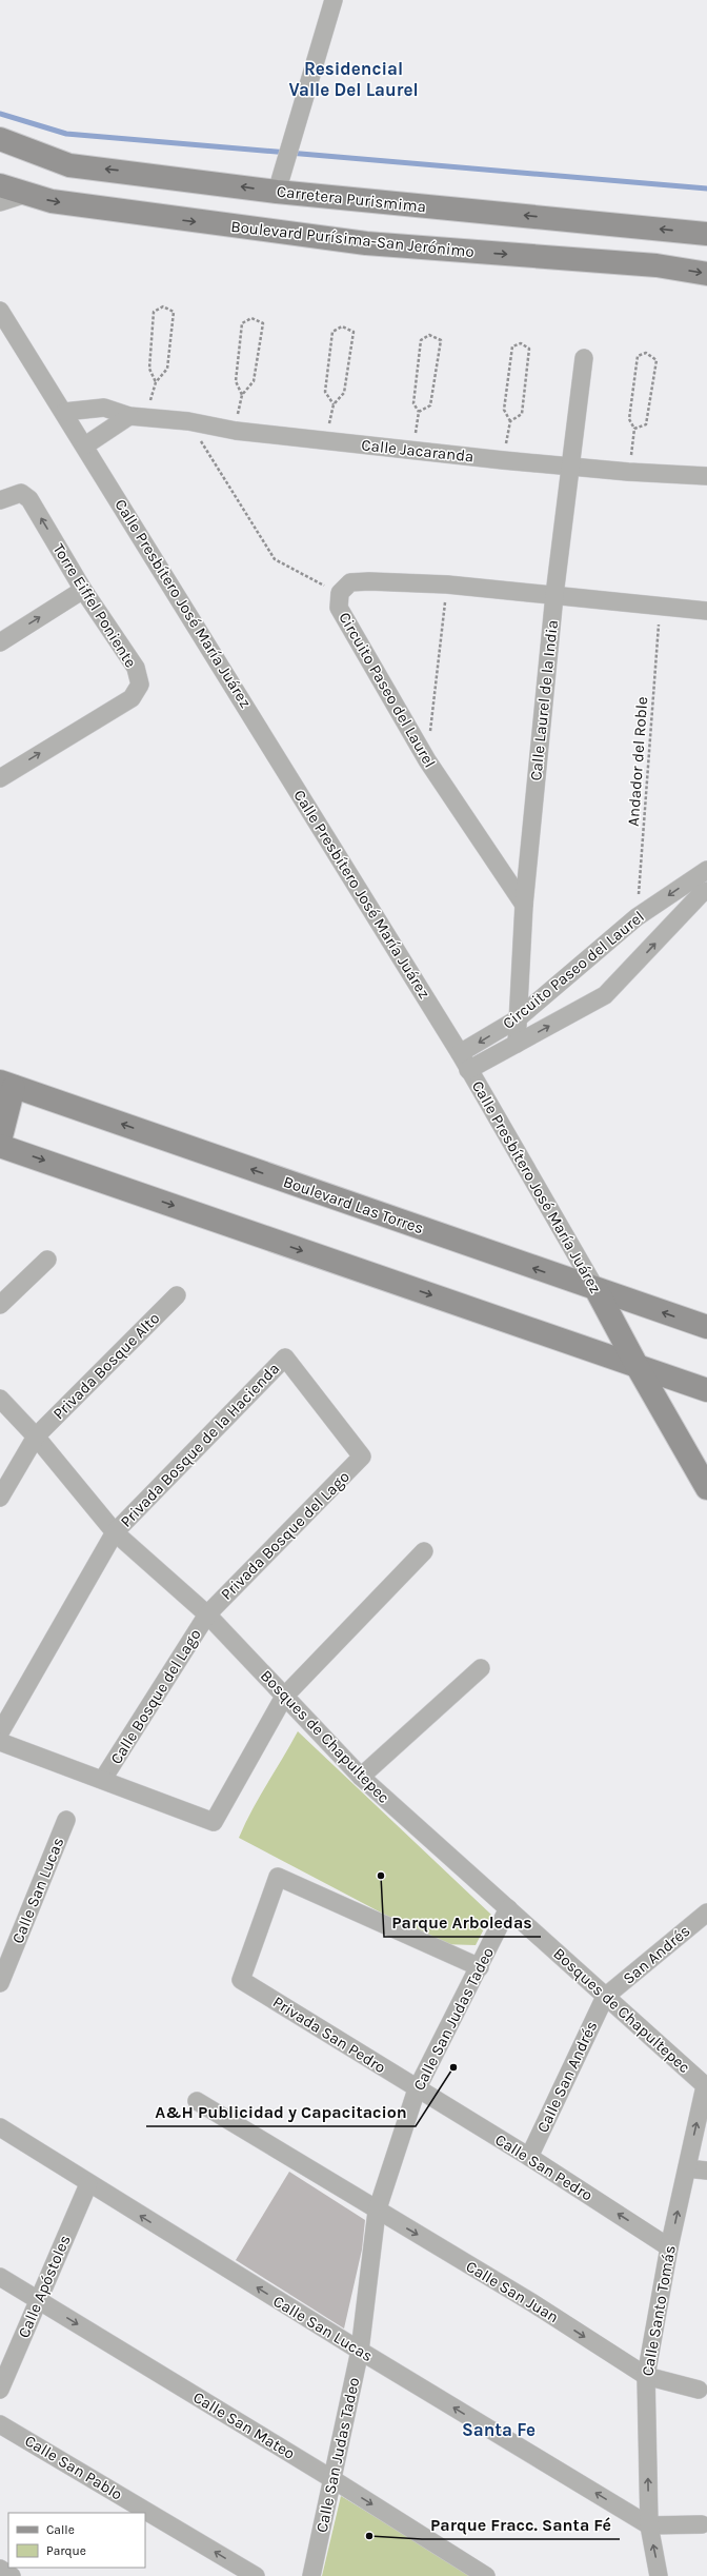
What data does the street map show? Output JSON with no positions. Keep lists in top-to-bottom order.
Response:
{
  "streets": {
    "street": [
      "Carretera Purismima",
      "Boulevard Purísima-San Jerónimo",
      "Calle Jacaranda",
      "Calle Presbítero José María Juárez",
      "Torre Eiffel Poniente",
      "Circuito Paseo del Laurel",
      "Calle Laurel de la India",
      "Boulevard Las Torres",
      "Privada Bosque Alto",
      "Privada Bosque de la Hacienda",
      "Privada Bosque del Lago",
      "Calle Bosque del Lago",
      "Bosques de Chapultepec",
      "Calle San Lucas",
      "San Andrés",
      "Calle San Judas Tadeo",
      "Privada San Pedro",
      "Calle San Andrés",
      "Calle San Pedro",
      "Calle Apóstoles",
      "Calle San Juan",
      "Calle Santo Tomás",
      "Calle San Mateo",
      "Calle San Pablo"
    ],
    "path": ["Andador del Roble"]
  },
  "crossings": [
    ["Calle Jacaranda", "Calle Presbítero José María Juárez"],
    ["Calle Jacaranda", "Calle Laurel de la India"],
    ["Calle Presbítero José María Juárez", "Circuito Paseo del Laurel"],
    ["Calle Presbítero José María Juárez", "Boulevard Las Torres"],
    ["Circuito Paseo del Laurel", "Calle Laurel de la India"],
    ["Circuito Paseo del Laurel", "Andador del Roble"],
    ["Privada Bosque Alto", "Bosques de Chapultepec"],
    ["Privada Bosque de la Hacienda", "Privada Bosque del Lago"],
    ["Privada Bosque de la Hacienda", "Bosques de Chapultepec"],
    ["Privada Bosque del Lago", "Calle Bosque del Lago"],
    ["Privada Bosque del Lago", "Bosques de Chapultepec"],
    ["Calle Bosque del Lago", "Bosques de Chapultepec"],
    ["Bosques de Chapultepec", "San Andrés"],
    ["Bosques de Chapultepec", "Calle San Judas Tadeo"],
    ["Bosques de Chapultepec", "Calle San Andrés"],
    ["Bosques de Chapultepec", "Calle Santo Tomás"],
    ["Calle San Lucas", "Calle San Judas Tadeo"],
    ["Calle San Lucas", "Calle Apóstoles"],
    ["Calle San Lucas", "Calle Santo Tomás"],
    ["San Andrés", "Calle San Andrés"],
    ["Calle San Judas Tadeo", "Privada San Pedro"],
    ["Calle San Judas Tadeo", "Calle San Pedro"],
    ["Calle San Judas Tadeo", "Calle San Juan"],
    ["Calle San Judas Tadeo", "Calle San Mateo"],
    ["Privada San Pedro", "Calle San Pedro"],
    ["Calle San Andrés", "Calle San Pedro"],
    ["Calle San Pedro", "Calle Santo Tomás"],
    ["Calle Apóstoles", "Calle San Mateo"],
    ["Calle San Juan", "Calle Santo Tomás"]
  ],
  "one_way": [
    "Carretera Purismima",
    "Boulevard Purísima-San Jerónimo",
    "Calle San Lucas",
    "Calle San Pedro",
    "Calle San Juan",
    "Calle Santo Tomás",
    "Calle San Mateo",
    "Calle San Pablo"
  ],
  "districts": ["Residencial Valle Del Laurel", "Santa Fe"],
  "places": ["Parque Arboledas", "A&H Publicidad y Capacitacion", "Parque Fracc. Santa Fé"],
  "legend": ["Calle", "Parque"]
}
